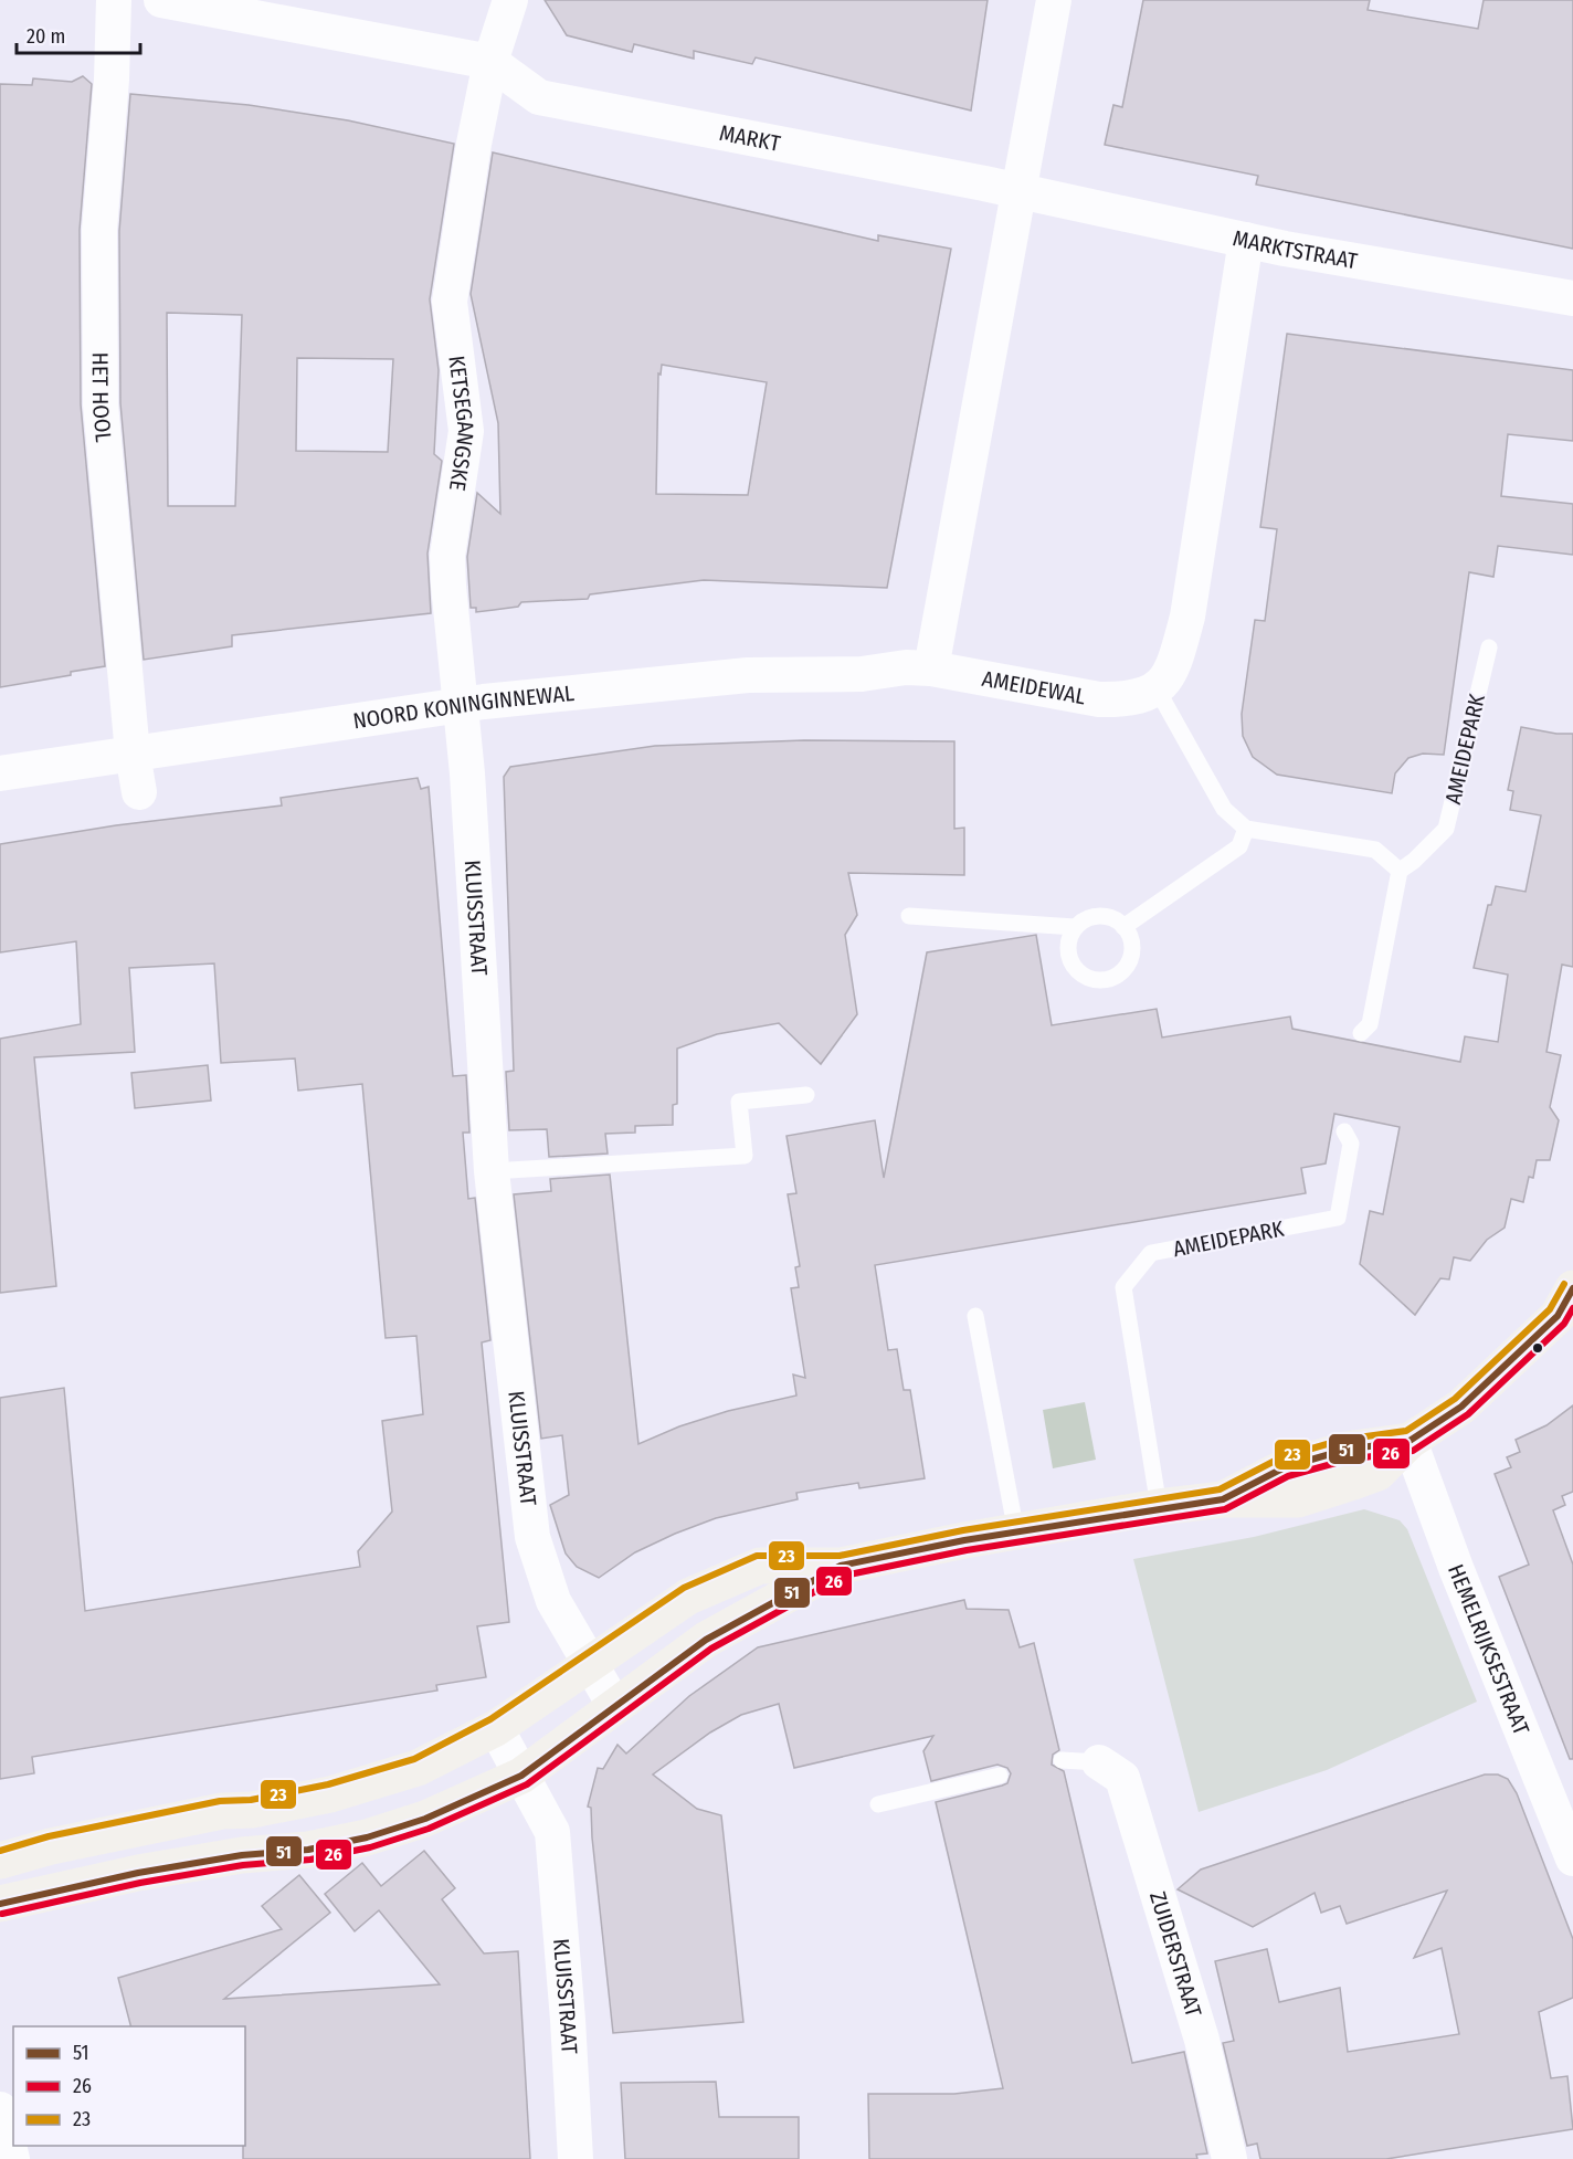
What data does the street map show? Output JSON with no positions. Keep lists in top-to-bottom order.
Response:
{
  "streets": {
    "street": [
      "MARKT",
      "MARKTSTRAAT",
      "HET HOOL",
      "KETSEGANGSKE",
      "AMEIDEWAL",
      "NOORD KONINGINNEWAL",
      "KLUISSTRAAT",
      "HEMELRIJKSESTRAAT",
      "ZUIDERSTRAAT"
    ],
    "lane": ["AMEIDEPARK"]
  },
  "crossings": [
    ["MARKT", "MARKTSTRAAT"],
    ["MARKT", "KETSEGANGSKE"],
    ["HET HOOL", "NOORD KONINGINNEWAL"],
    ["KETSEGANGSKE", "NOORD KONINGINNEWAL"],
    ["KETSEGANGSKE", "KLUISSTRAAT"],
    ["AMEIDEWAL", "NOORD KONINGINNEWAL"],
    ["NOORD KONINGINNEWAL", "KLUISSTRAAT"]
  ],
  "lines": ["transit line 23", "transit line 51", "transit line 26"],
  "legend": ["51", "26", "23"],
  "scale_bar": "20 m"
}
